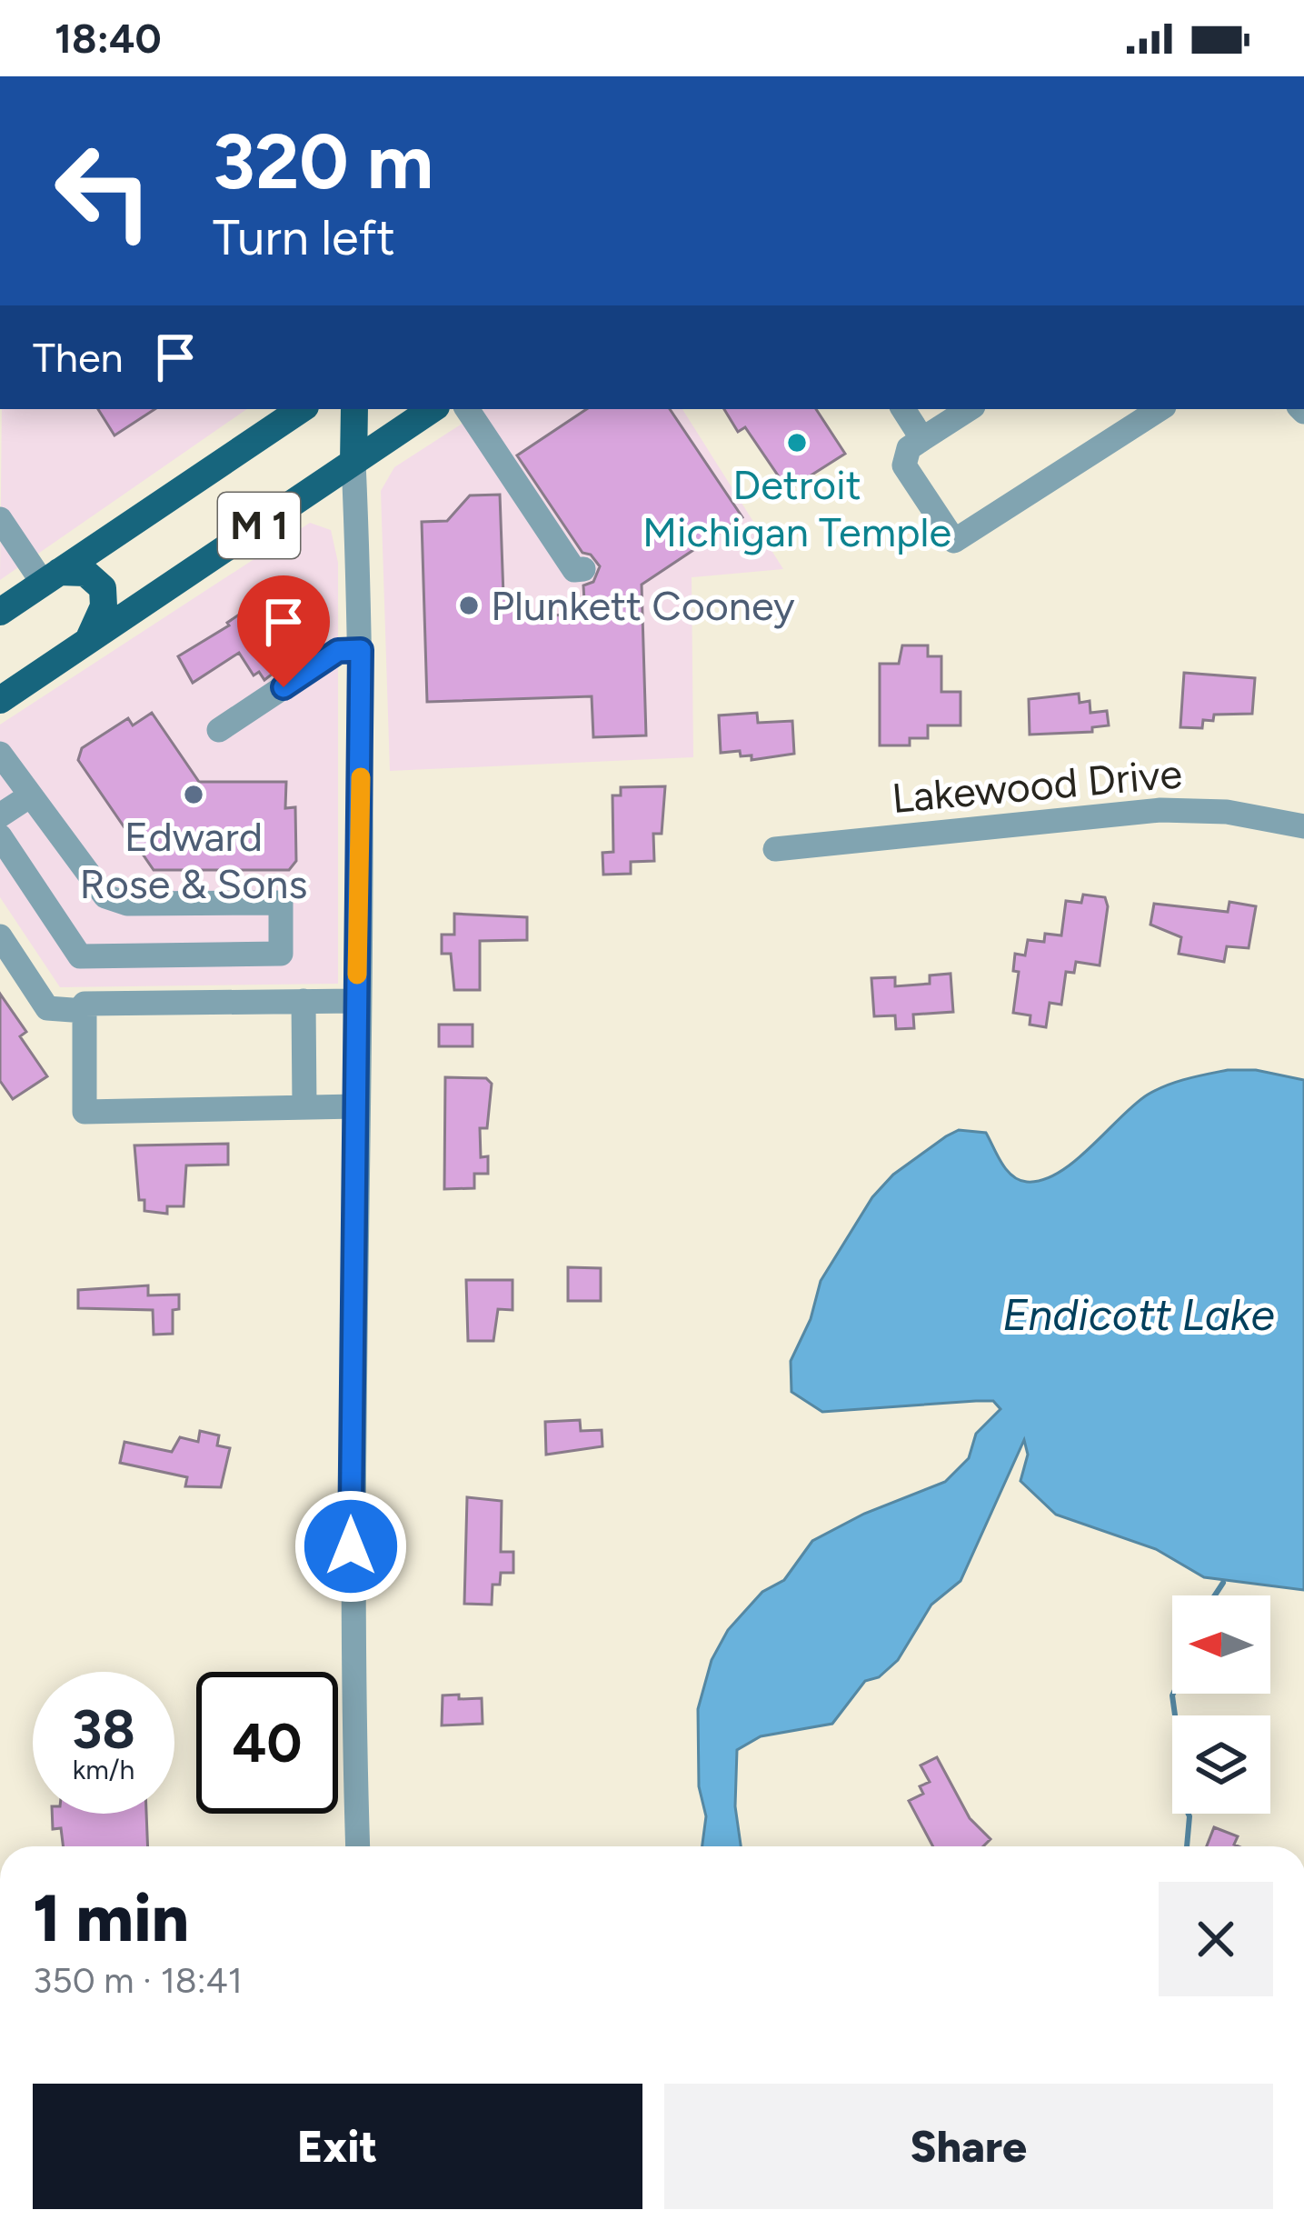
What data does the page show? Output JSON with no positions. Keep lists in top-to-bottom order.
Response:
{
  "streets": {
    "main road": ["M 1"],
    "street": ["Lakewood Drive"]
  },
  "water": ["Endicott Lake"],
  "places": ["Detroit Michigan Temple", "Plunkett Cooney", "Edward Rose & Sons"],
  "north": "left",
  "page": {
    "status": "18:40",
    "turn": ["320 m", "Turn left"],
    "then": "Then",
    "speed": "38 km/h",
    "limit": "40",
    "heading": ["1 min", "350 m · 18:41"],
    "buttons": ["Exit", "Share"]
  }
}
